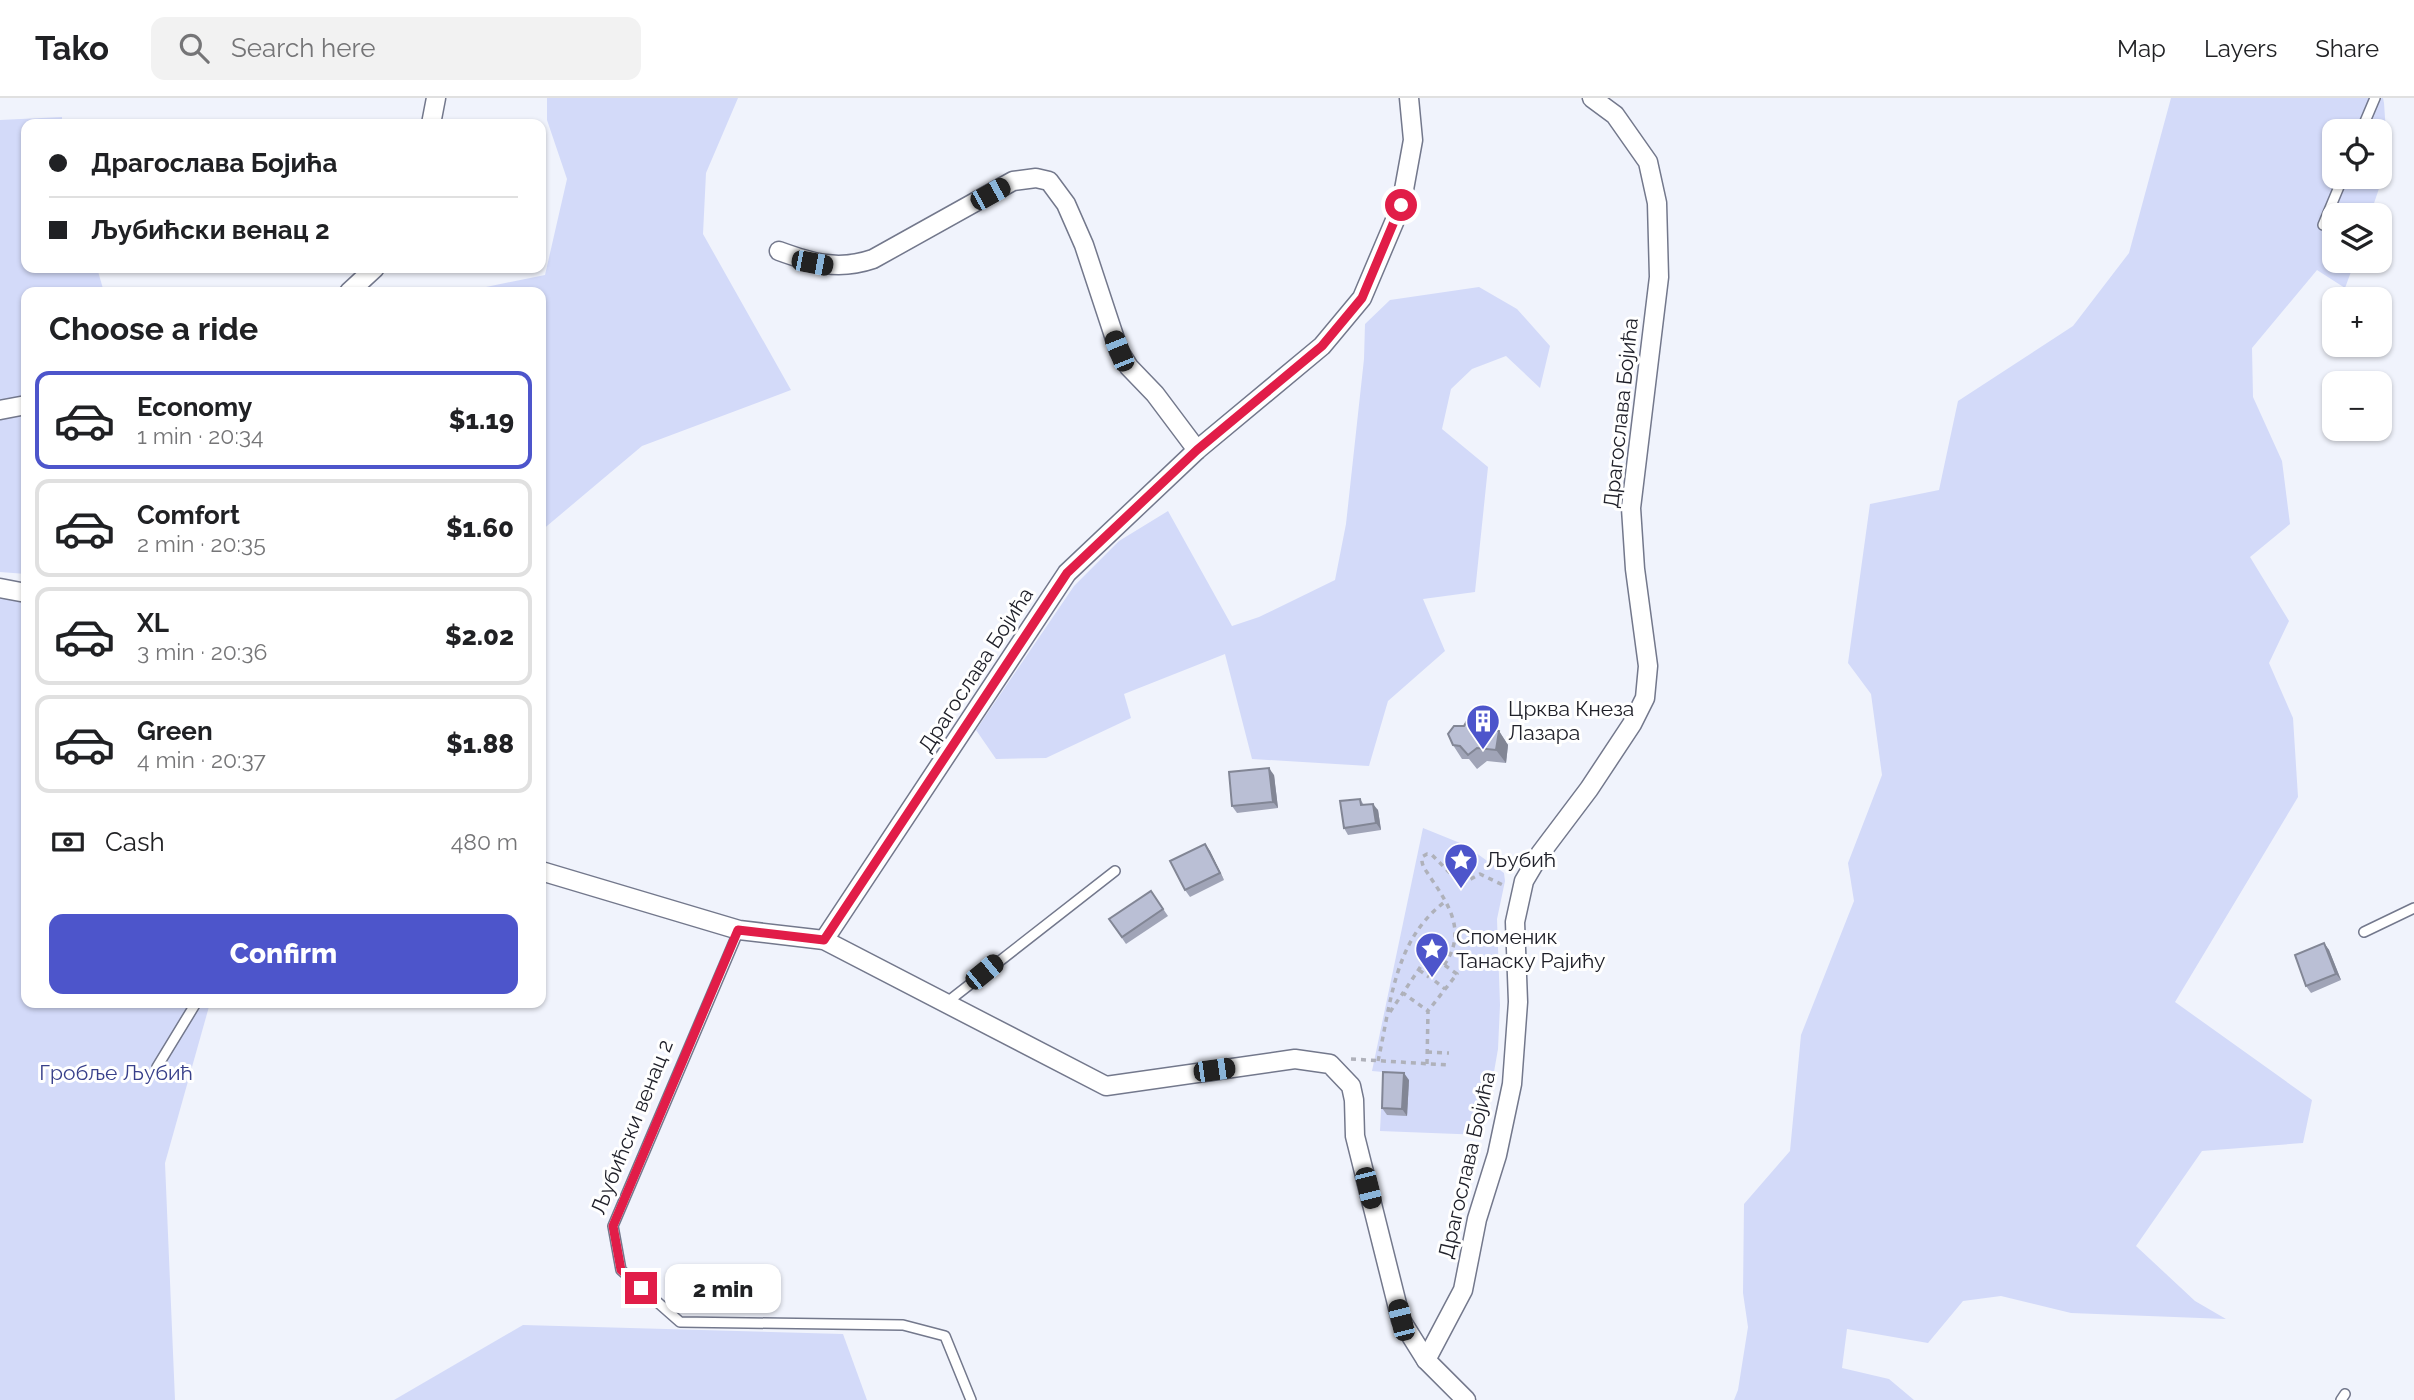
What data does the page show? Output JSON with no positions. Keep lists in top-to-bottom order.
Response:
{
  "streets": {
    "street": ["Драгослава Бојића"],
    "lane": ["Љубићски венац 2"]
  },
  "parks": ["Гробље Љубић"],
  "places": {
    "building": ["Црква Кнеза Лазара"],
    "place": ["Љубић", "Споменик Танаску Рајићу"]
  },
  "page": {
    "header": "Tako",
    "search": "Search here",
    "nav": ["Map", "Layers", "Share"],
    "map_buttons": ["+", "−"],
    "banner": ["Драгослава Бојића", "Љубићски венац 2"],
    "heading": "Choose a ride",
    "list": [
      {
        "name": "Economy",
        "note": "1 min · 20:34",
        "value": "$1.19"
      },
      {
        "name": "Comfort",
        "note": "2 min · 20:35",
        "value": "$1.60"
      },
      {
        "name": "XL",
        "note": "3 min · 20:36",
        "value": "$2.02"
      },
      {
        "name": "Green",
        "note": "4 min · 20:37",
        "value": "$1.88"
      }
    ],
    "pay": ["Cash", "480 m"],
    "buttons": "Confirm",
    "bubble": "2 min"
  }
}
